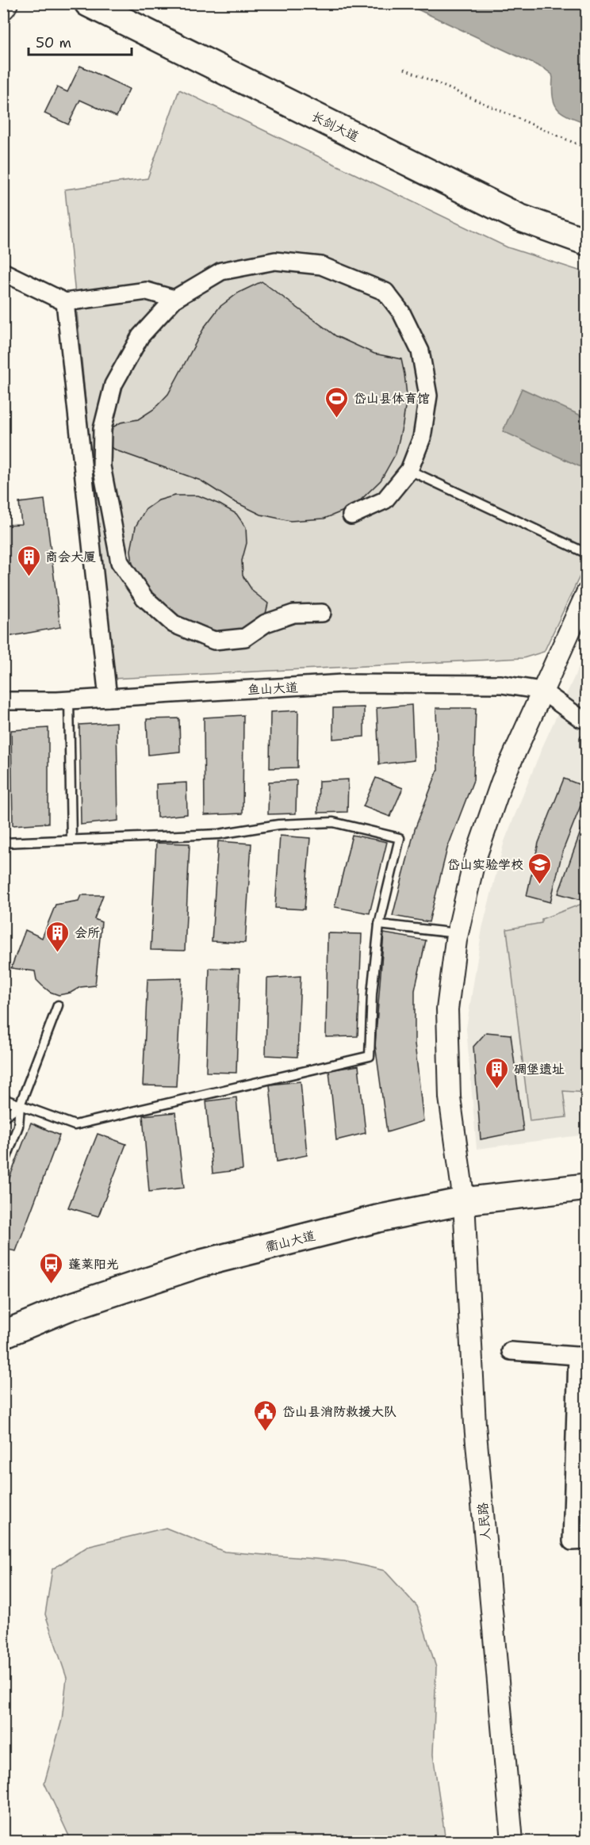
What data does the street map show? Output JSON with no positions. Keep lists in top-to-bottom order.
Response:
{
  "streets": {
    "main road": ["长剑大道", "衢山大道"],
    "street": ["鱼山大道", "人民路"]
  },
  "crossings": [
    ["鱼山大道", "人民路"],
    ["衢山大道", "人民路"]
  ],
  "places": {
    "sports": ["岱山县体育馆"],
    "building": ["商会大厦", "会所", "碉堡遗址"],
    "school or university": ["岱山实验学校"],
    "bus stop": ["蓬莱阳光"],
    "public building": ["岱山县消防救援大队"]
  },
  "scale_bar": "50 m"
}
